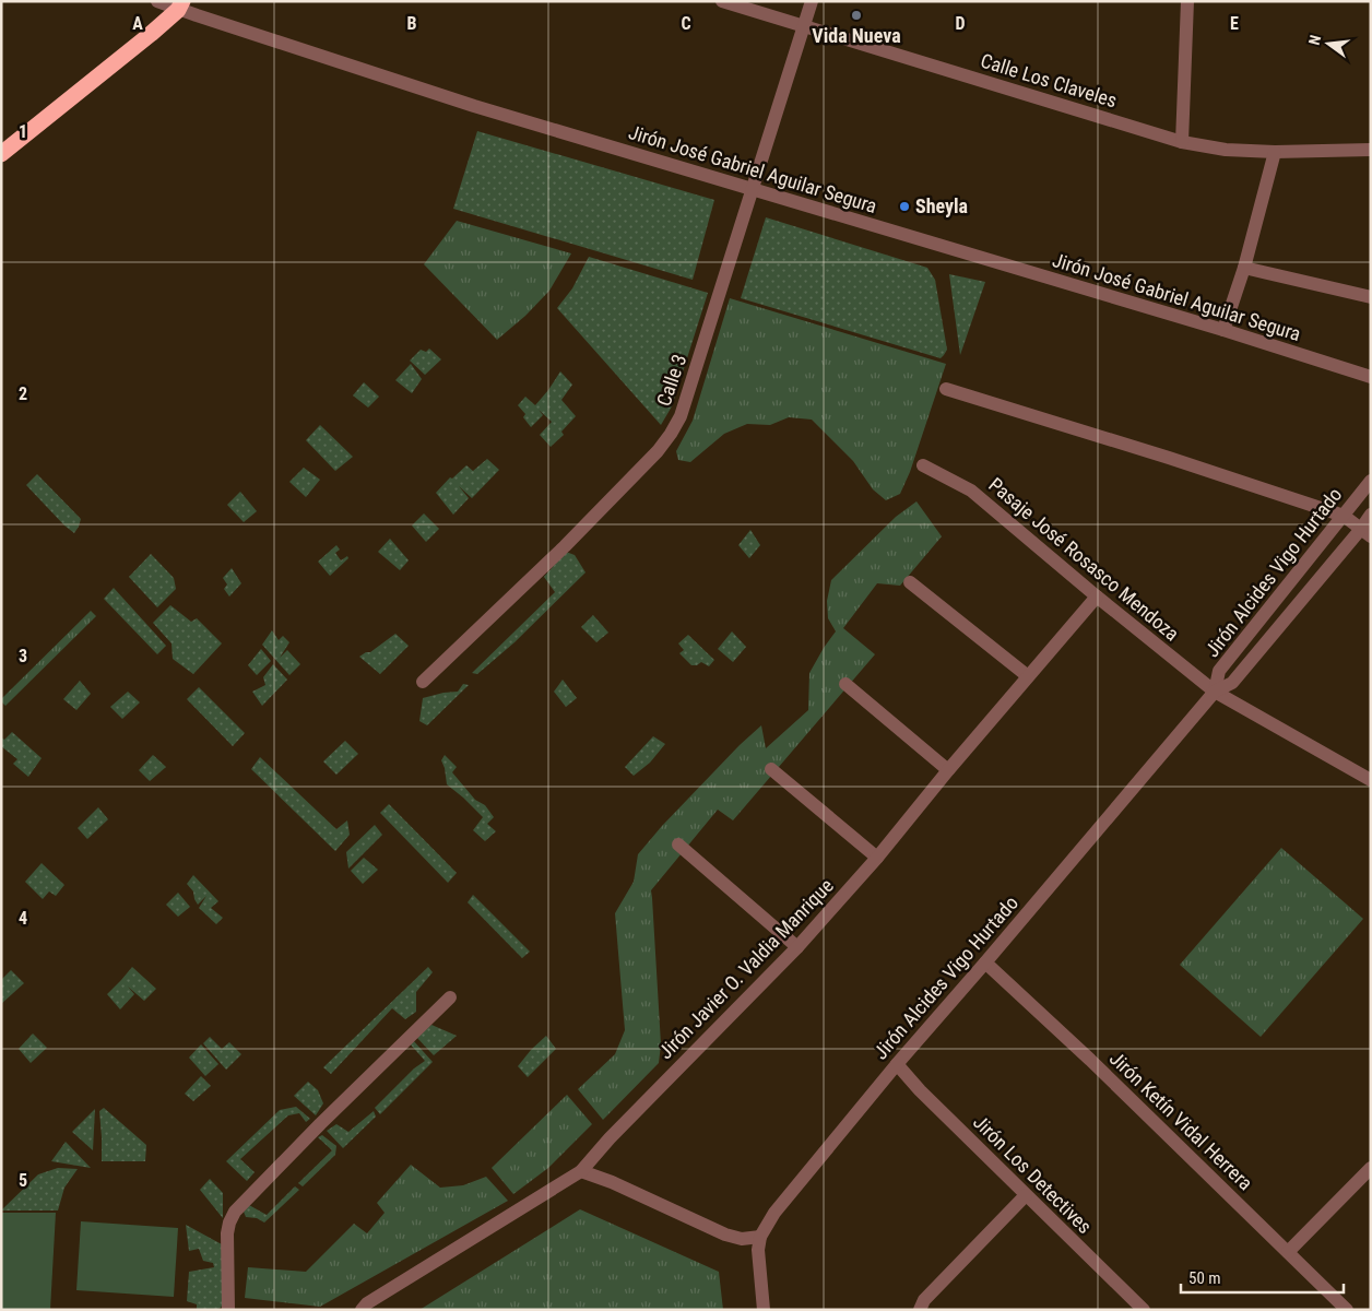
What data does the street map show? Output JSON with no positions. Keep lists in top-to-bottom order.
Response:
{
  "streets": {
    "street": [
      "Calle Los Claveles",
      "Jirón José Gabriel Aguilar Segura",
      "Calle 3",
      "Pasaje José Rosasco Mendoza",
      "Jirón Alcides Vigo Hurtado",
      "Jirón Javier O. Valdia Manrique",
      "Jirón Ketín Vidal Herrera",
      "Jirón Los Detectives"
    ]
  },
  "crossings": [
    ["Calle Los Claveles", "Calle 3"],
    ["Jirón José Gabriel Aguilar Segura", "Calle 3"],
    ["Pasaje José Rosasco Mendoza", "Jirón Alcides Vigo Hurtado"],
    ["Pasaje José Rosasco Mendoza", "Jirón Javier O. Valdia Manrique"],
    ["Jirón Alcides Vigo Hurtado", "Jirón Ketín Vidal Herrera"],
    ["Jirón Alcides Vigo Hurtado", "Jirón Los Detectives"]
  ],
  "places": ["Vida Nueva", "Sheyla"],
  "scale_bar": "50 m",
  "north": "left",
  "grid": {
    "columns": [
      "A",
      "B",
      "C",
      "D",
      "E"
    ],
    "rows": [
      "1",
      "2",
      "3",
      "4",
      "5"
    ]
  }
}
